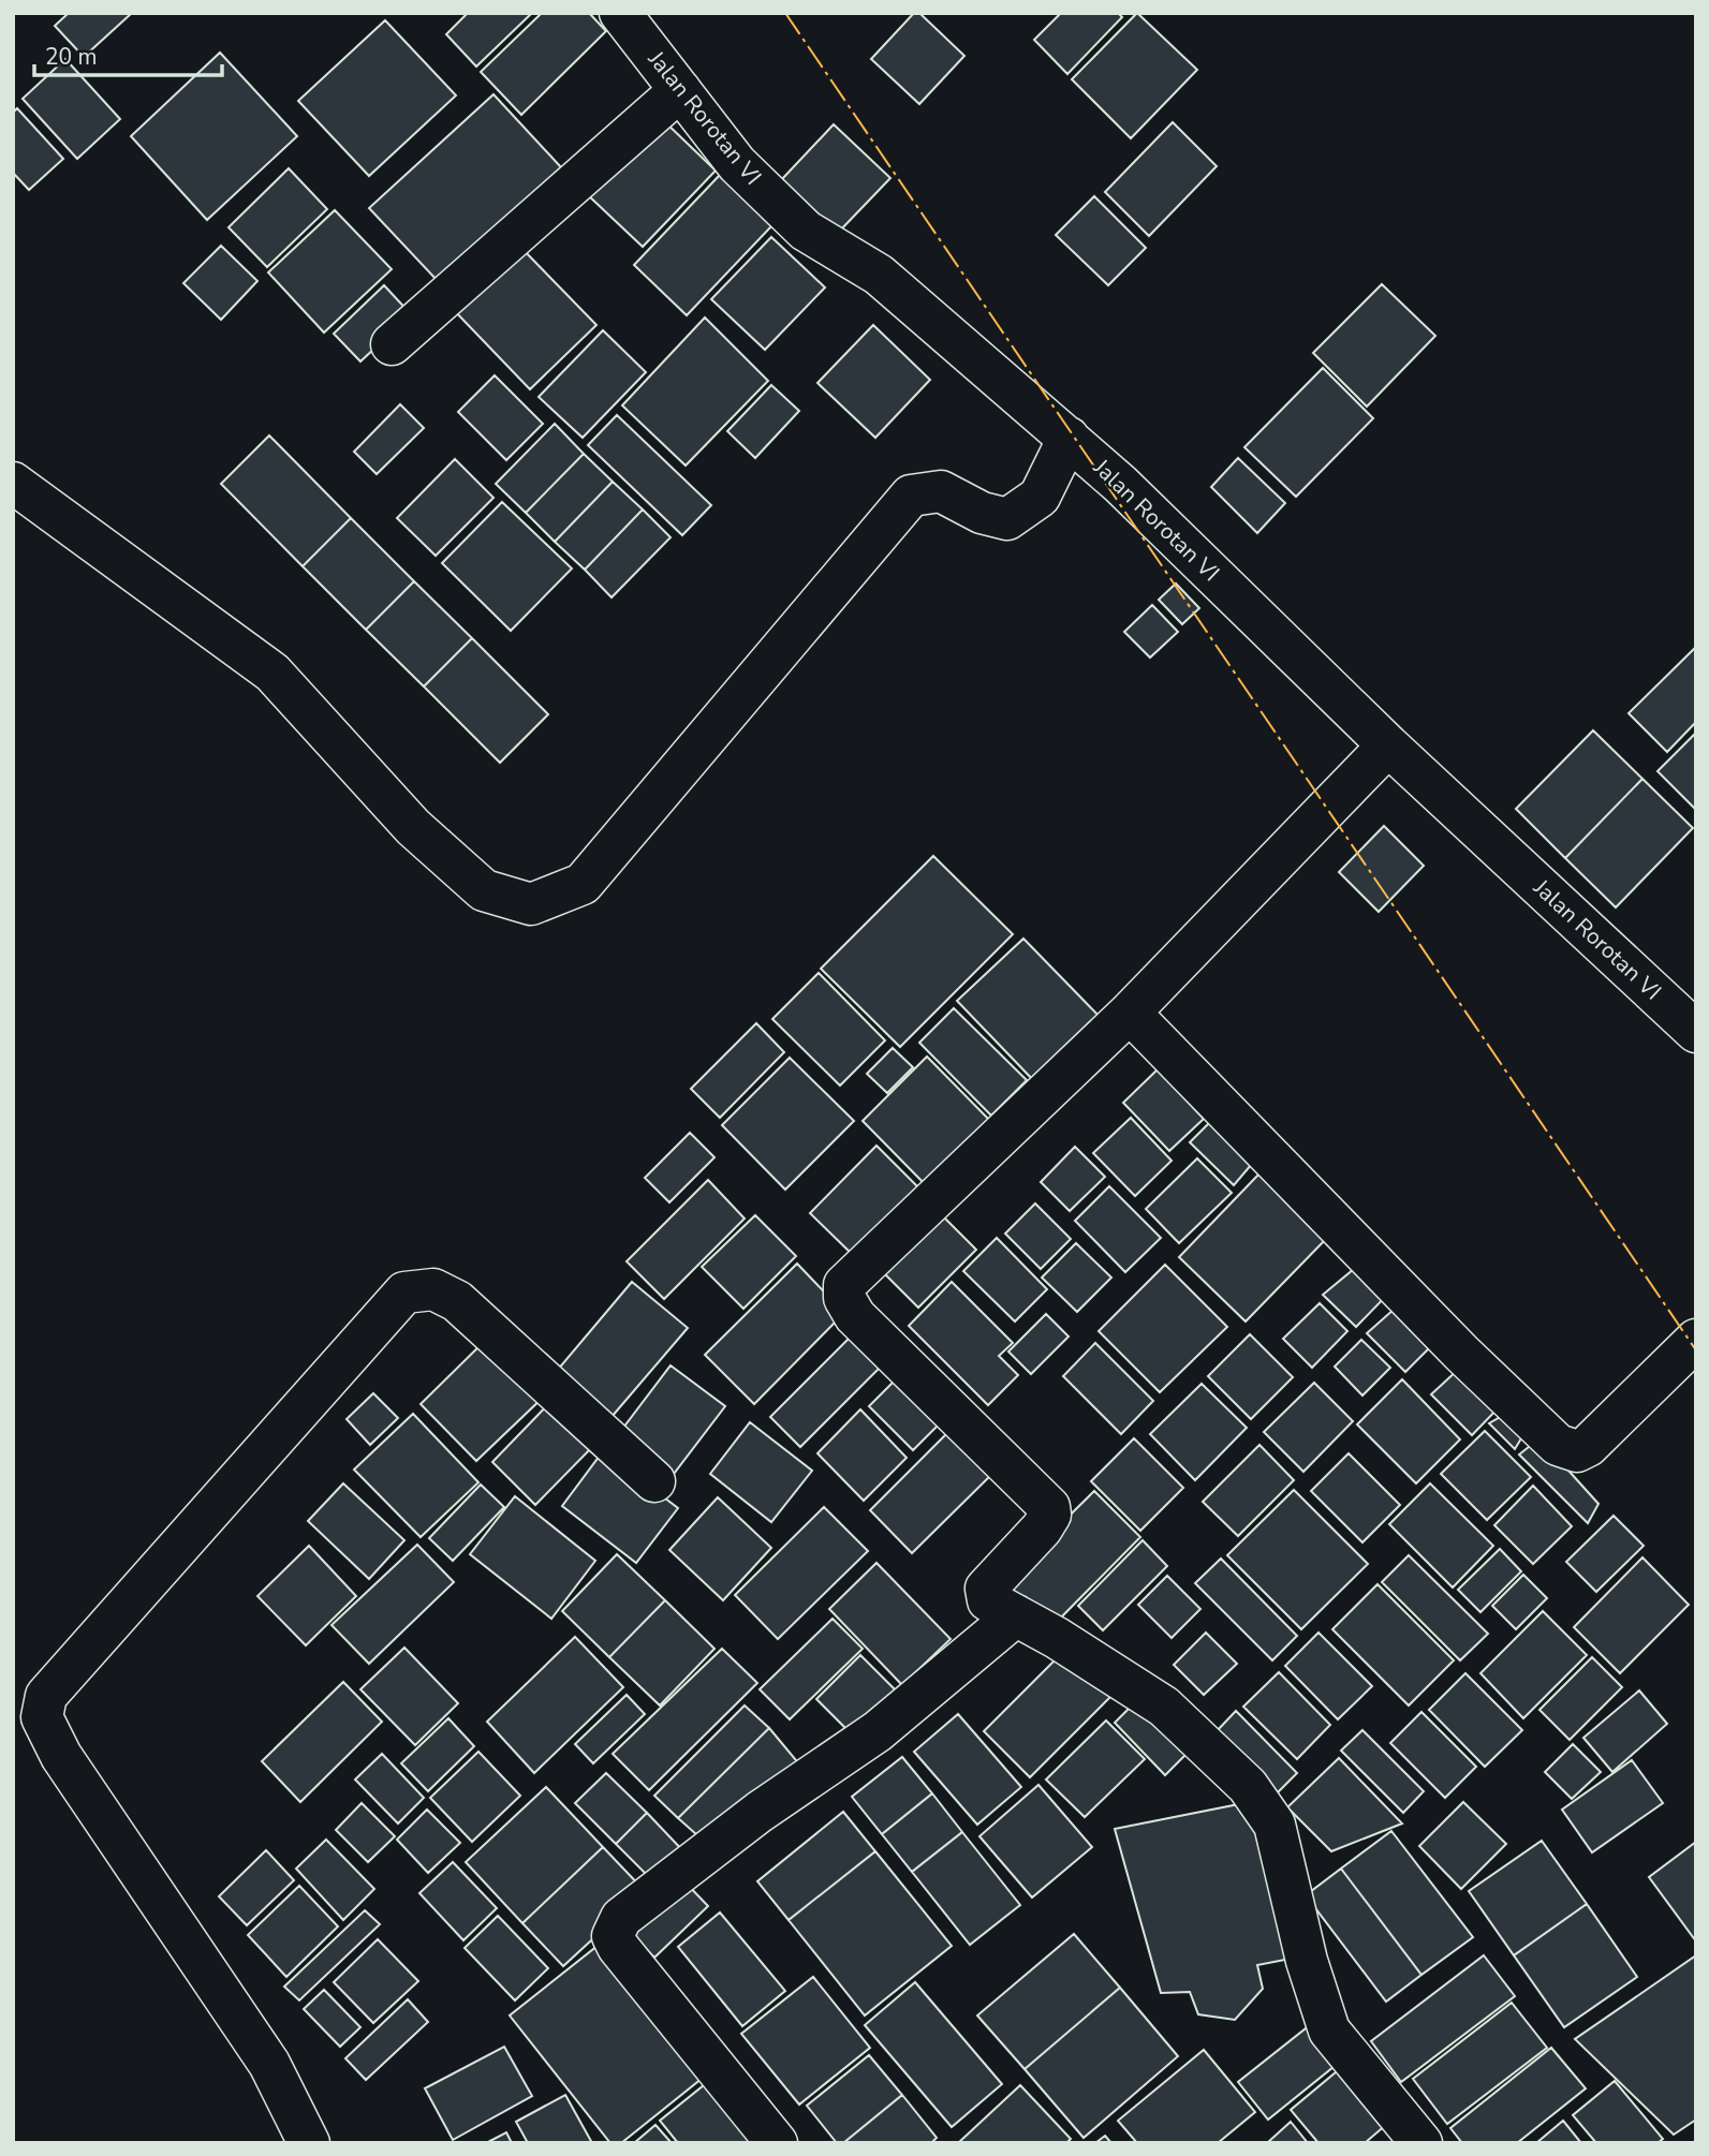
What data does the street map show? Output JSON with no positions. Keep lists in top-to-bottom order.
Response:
{
  "streets": {
    "street": ["Jalan Rorotan VI"]
  },
  "scale_bar": "20 m"
}
